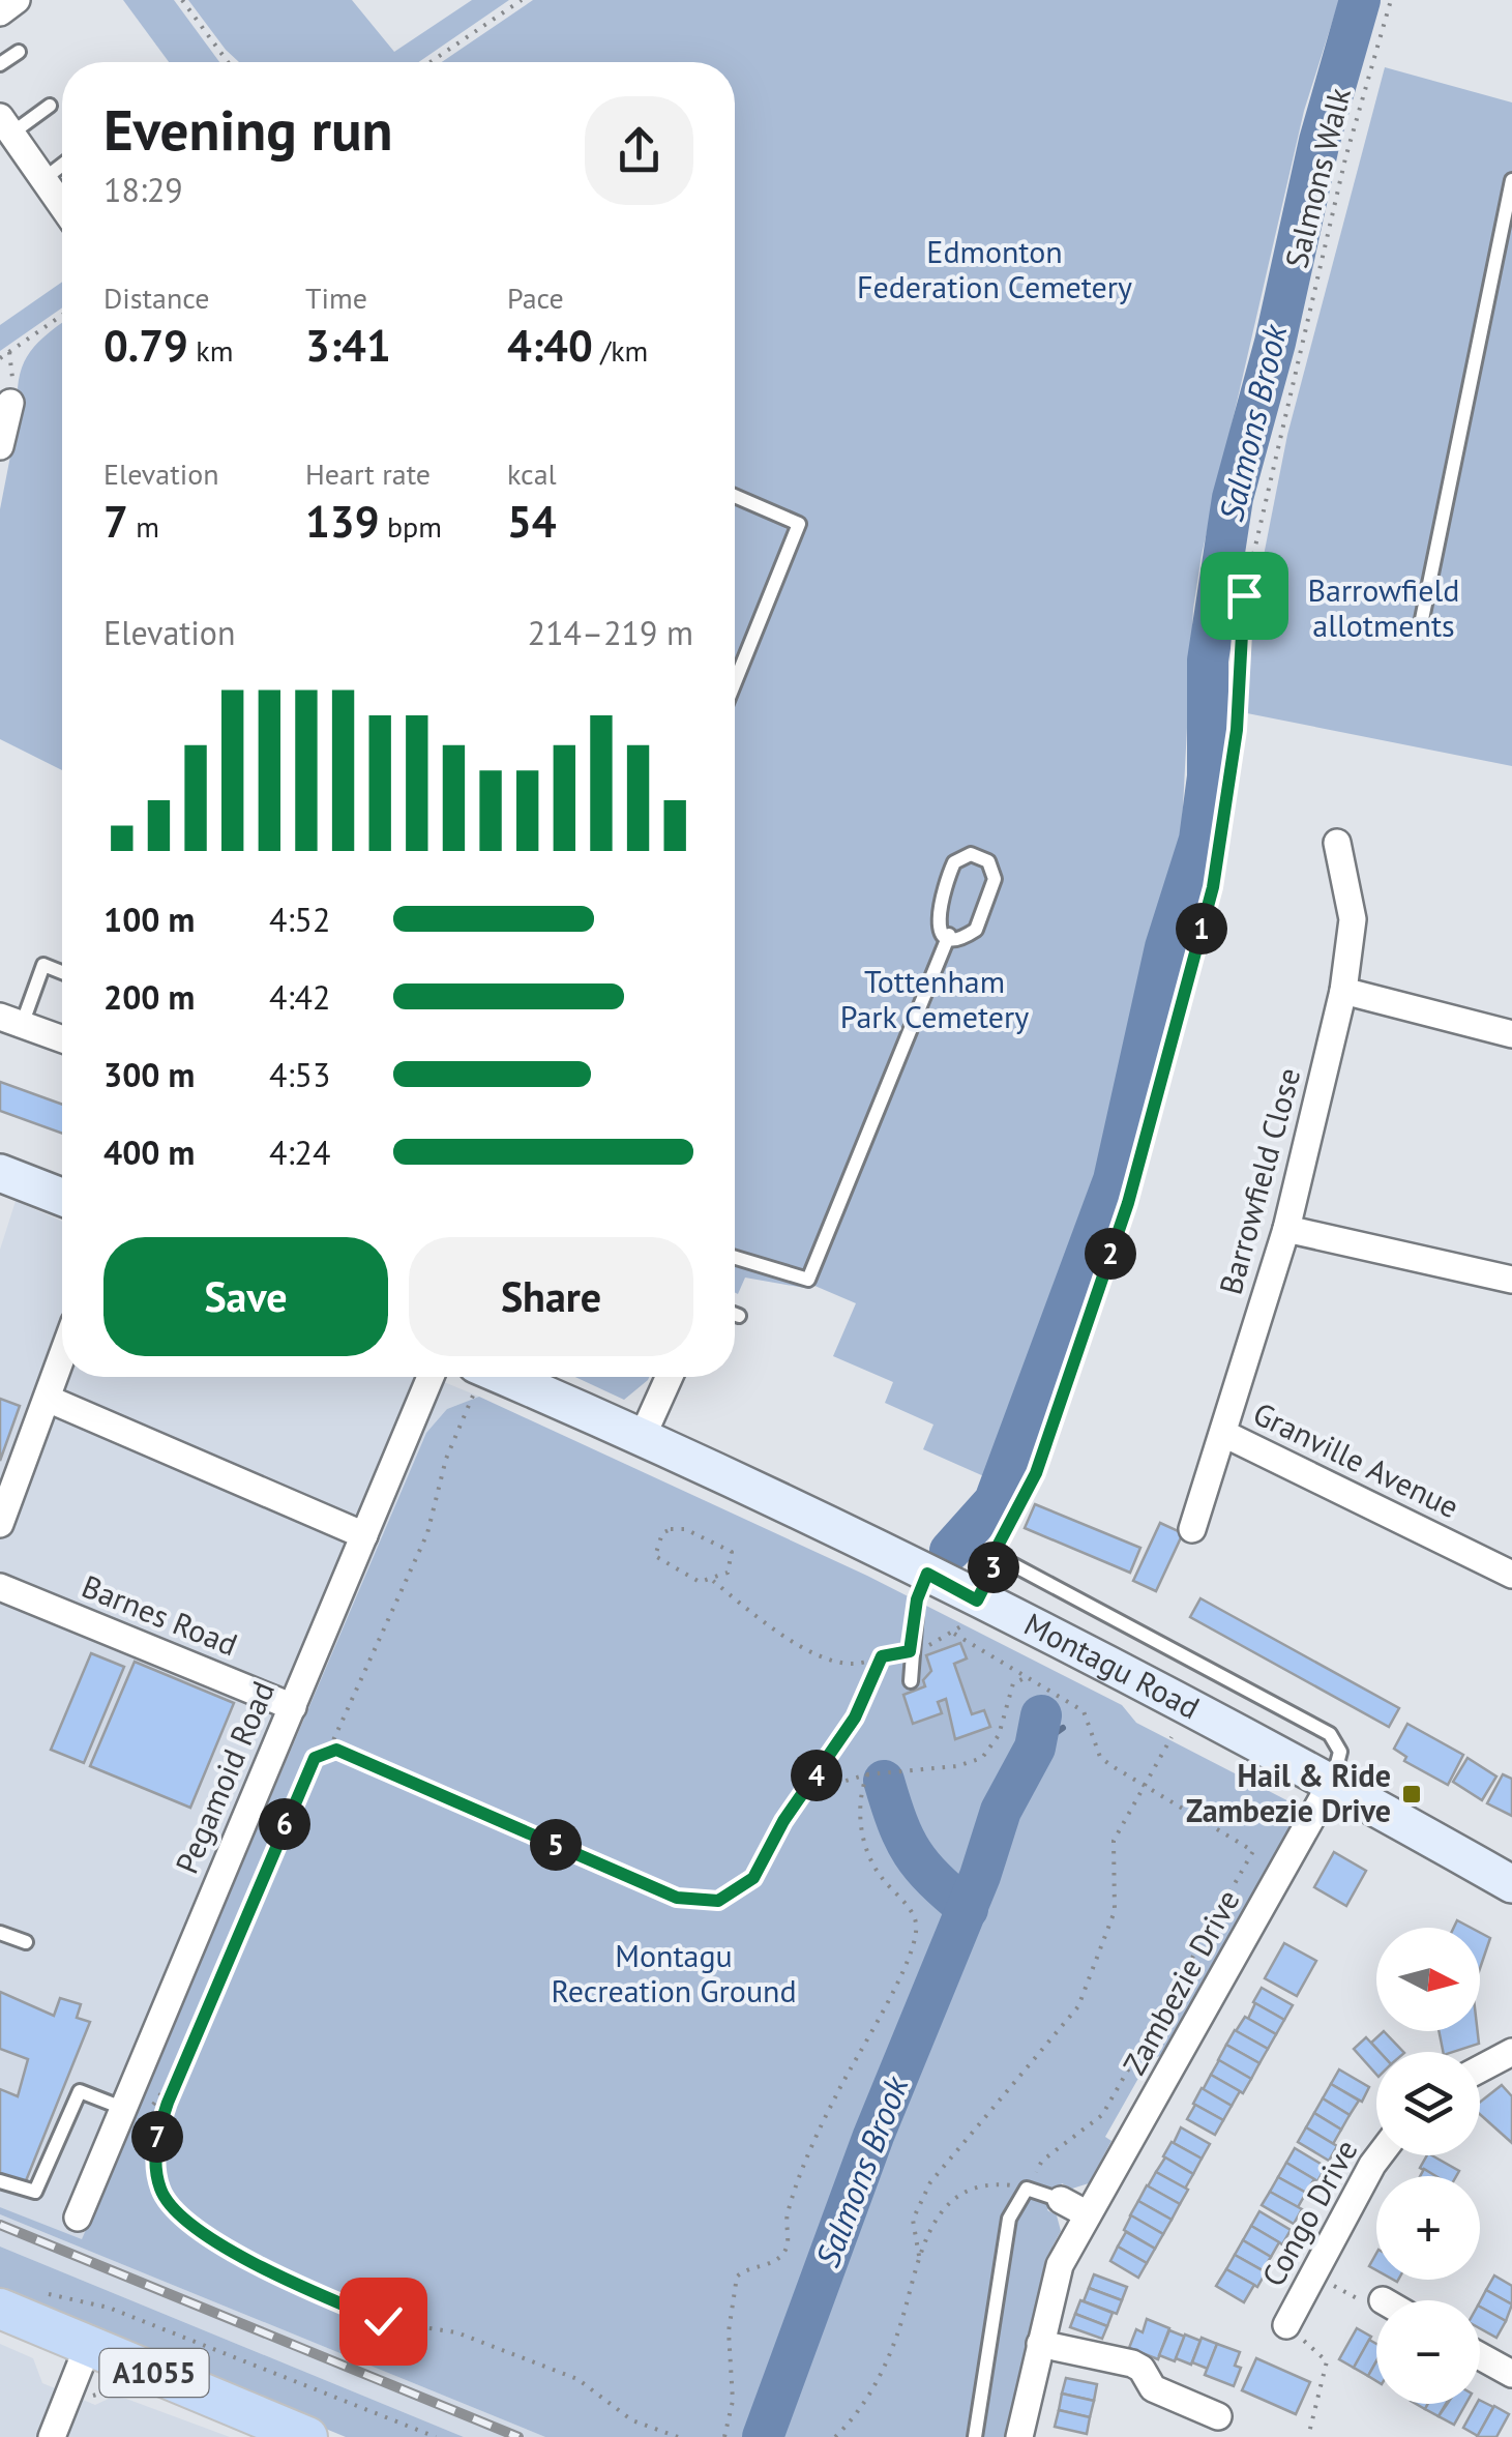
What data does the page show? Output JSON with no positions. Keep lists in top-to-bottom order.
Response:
{
  "streets": {
    "main road": ["Montagu Road", "A1055"],
    "street": [
      "Barrowfield Close",
      "Granville Avenue",
      "Barnes Road",
      "Pegamoid Road",
      "Zambezie Drive",
      "Congo Drive"
    ],
    "path": ["Salmons Walk"]
  },
  "crossings": [
    ["Barrowfield Close", "Granville Avenue"],
    ["Barnes Road", "Pegamoid Road"],
    ["Montagu Road", "Zambezie Drive"]
  ],
  "water": ["Salmons Brook"],
  "parks": [
    "Edmonton Federation Cemetery",
    "Barrowfield allotments",
    "Tottenham Park Cemetery",
    "Montagu Recreation Ground"
  ],
  "places": {
    "transit": ["Hail & Ride Zambezie Drive"]
  },
  "north": "right",
  "page": {
    "heading": ["Evening run", "18:29"],
    "stats": [
      ["Distance", "0.79 km"],
      ["Time", "3:41"],
      ["Pace", "4:40 /km"],
      ["Elevation", "7 m"],
      ["Heart rate", "139 bpm"],
      ["kcal", "54"]
    ],
    "chart": ["Elevation", "214–219 m"],
    "list": [
      {
        "name": "100 m",
        "note": "4:52"
      },
      {
        "name": "200 m",
        "note": "4:42"
      },
      {
        "name": "300 m",
        "note": "4:53"
      },
      {
        "name": "400 m",
        "note": "4:24"
      }
    ],
    "pins": [
      "1",
      "2",
      "3",
      "4",
      "6",
      "5",
      "7"
    ],
    "buttons": ["Save", "Share"],
    "map_buttons": ["+", "−"]
  }
}
